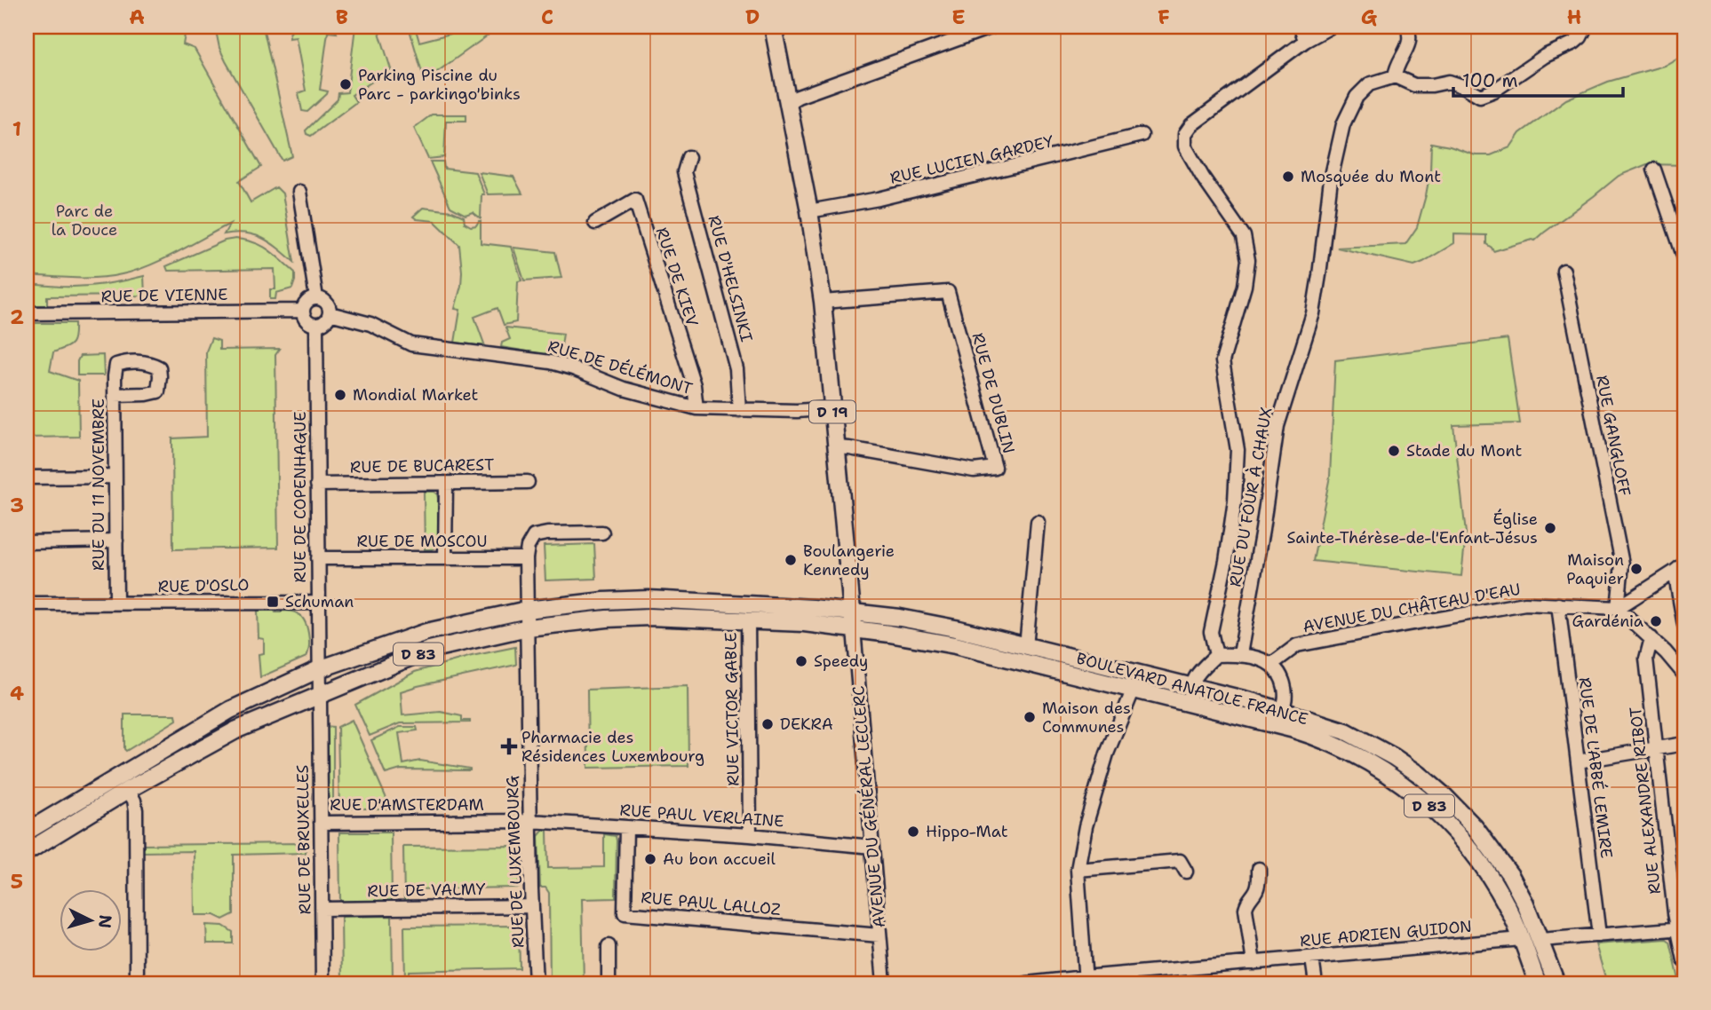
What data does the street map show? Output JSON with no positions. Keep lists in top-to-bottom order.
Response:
{
  "streets": {
    "main road": ["D 19", "D 83", "BOULEVARD ANATOLE FRANCE"],
    "street": [
      "RUE LUCIEN GARDEY",
      "RUE DE KIEV",
      "RUE D'HELSINKI",
      "RUE DE VIENNE",
      "RUE DE DÉLÉMONT",
      "RUE DE DUBLIN",
      "RUE GANGLOFF",
      "RUE DE BUCAREST",
      "RUE DU 11 NOVEMBRE",
      "RUE DE COPENHAGUE",
      "RUE DU FOUR À CHAUX",
      "RUE DE MOSCOU",
      "RUE D'OSLO",
      "AVENUE DU CHÂTEAU D'EAU",
      "RUE VICTOR GABLE",
      "RUE DE L'ABBÉ LEMIRE",
      "RUE ALEXANDRE RIBOT",
      "RUE D'AMSTERDAM",
      "AVENUE DU GÉNÉRAL LECLERC",
      "RUE PAUL VERLAINE",
      "RUE DE BRUXELLES",
      "RUE DE LUXEMBOURG",
      "RUE DE VALMY",
      "RUE PAUL LALLOZ",
      "RUE ADRIEN GUIDON"
    ]
  },
  "crossings": [
    ["RUE LUCIEN GARDEY", "D 19"],
    ["RUE DE KIEV", "RUE DE DÉLÉMONT"],
    ["RUE D'HELSINKI", "RUE DE DÉLÉMONT"],
    ["RUE DE VIENNE", "RUE DE DÉLÉMONT"],
    ["RUE DE VIENNE", "RUE DE COPENHAGUE"],
    ["RUE DE DÉLÉMONT", "D 19"],
    ["RUE DE DÉLÉMONT", "RUE DE COPENHAGUE"],
    ["RUE DE DUBLIN", "D 19"],
    ["D 19", "D 83"],
    ["D 19", "BOULEVARD ANATOLE FRANCE"],
    ["D 19", "AVENUE DU GÉNÉRAL LECLERC"],
    ["RUE GANGLOFF", "AVENUE DU CHÂTEAU D'EAU"],
    ["RUE DE BUCAREST", "RUE DE COPENHAGUE"],
    ["RUE DU 11 NOVEMBRE", "RUE D'OSLO"],
    ["RUE DE COPENHAGUE", "RUE DE MOSCOU"],
    ["RUE DE COPENHAGUE", "RUE D'OSLO"],
    ["RUE DE COPENHAGUE", "D 83"],
    ["RUE DE COPENHAGUE", "RUE DE BRUXELLES"],
    ["AVENUE DU CHÂTEAU D'EAU", "RUE DE L'ABBÉ LEMIRE"],
    ["D 83", "BOULEVARD ANATOLE FRANCE"],
    ["D 83", "RUE VICTOR GABLE"],
    ["D 83", "AVENUE DU GÉNÉRAL LECLERC"],
    ["D 83", "RUE DE BRUXELLES"],
    ["D 83", "RUE DE LUXEMBOURG"],
    ["BOULEVARD ANATOLE FRANCE", "AVENUE DU GÉNÉRAL LECLERC"],
    ["BOULEVARD ANATOLE FRANCE", "RUE ADRIEN GUIDON"],
    ["RUE VICTOR GABLE", "RUE PAUL VERLAINE"],
    ["RUE D'AMSTERDAM", "RUE PAUL VERLAINE"],
    ["RUE D'AMSTERDAM", "RUE DE BRUXELLES"],
    ["RUE D'AMSTERDAM", "RUE DE LUXEMBOURG"],
    ["AVENUE DU GÉNÉRAL LECLERC", "RUE PAUL VERLAINE"],
    ["AVENUE DU GÉNÉRAL LECLERC", "RUE PAUL LALLOZ"],
    ["RUE PAUL VERLAINE", "RUE DE LUXEMBOURG"],
    ["RUE PAUL VERLAINE", "RUE PAUL LALLOZ"],
    ["RUE DE BRUXELLES", "RUE DE VALMY"],
    ["RUE DE LUXEMBOURG", "RUE DE VALMY"]
  ],
  "parks": ["Parc de la Douce"],
  "places": {
    "other": [
      "Parking Piscine du Parc - parkingo'binks",
      "Mosquée du Mont",
      "Mondial Market",
      "Stade du Mont",
      "Église Sainte-Thérèse-de-l'Enfant-Jésus",
      "Boulangerie Kennedy",
      "Maison Paquier",
      "Gardénia",
      "Speedy",
      "Maison des Communes",
      "DEKRA",
      "Hippo-Mat",
      "Au bon accueil"
    ],
    "transit": ["Schuman"],
    "health": ["Pharmacie des Résidences Luxembourg"]
  },
  "scale_bar": "100 m",
  "north": "right",
  "grid": {
    "columns": [
      "A",
      "B",
      "C",
      "D",
      "E",
      "F",
      "G",
      "H"
    ],
    "rows": [
      "1",
      "2",
      "3",
      "4",
      "5"
    ]
  }
}
